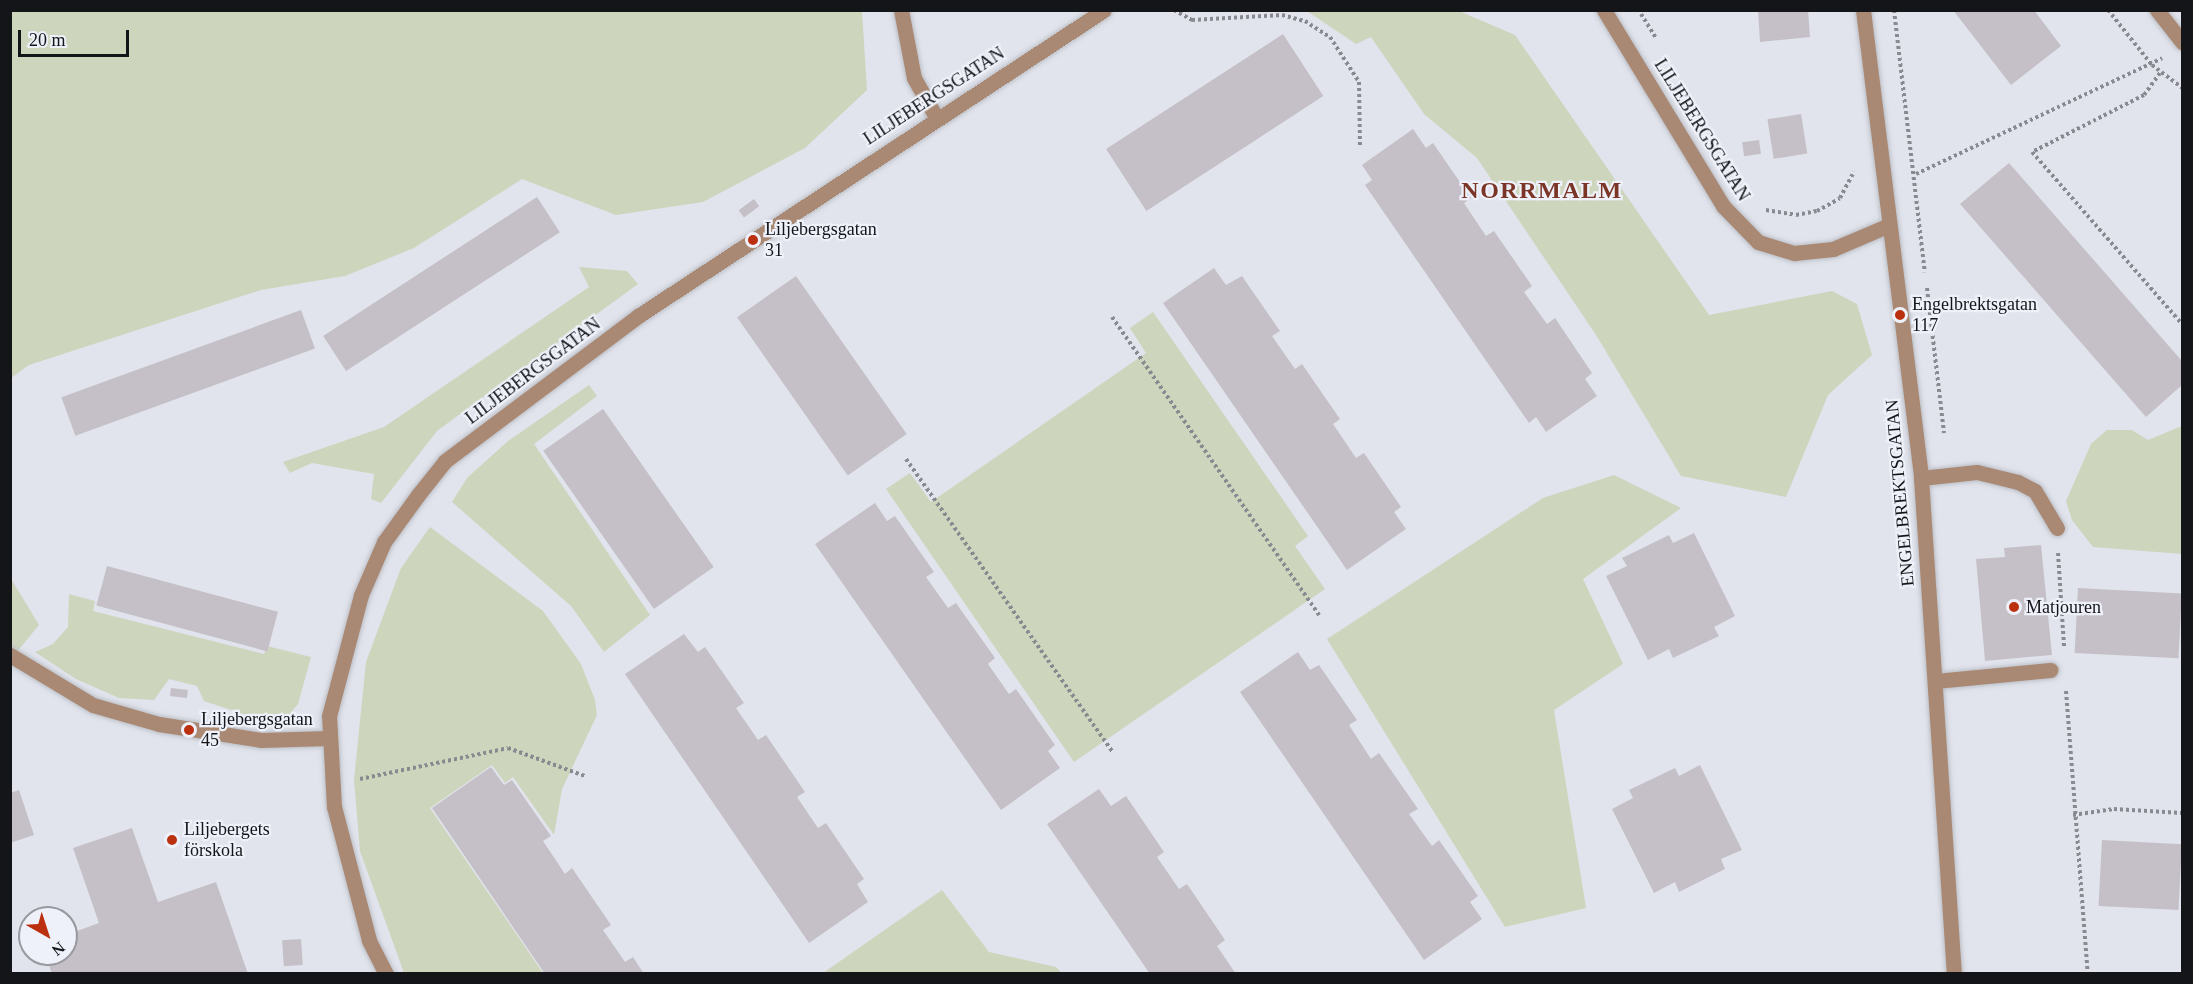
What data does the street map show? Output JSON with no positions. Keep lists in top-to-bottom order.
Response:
{
  "streets": {
    "street": ["LILJEBERGSGATAN", "ENGELBREKTSGATAN"]
  },
  "crossings": [
    ["LILJEBERGSGATAN", "ENGELBREKTSGATAN"]
  ],
  "districts": ["NORRMALM"],
  "places": [
    "Liljebergsgatan 31",
    "Engelbrektsgatan 117",
    "Matjouren",
    "Liljebergsgatan 45",
    "Liljebergets förskola"
  ],
  "scale_bar": "20 m",
  "north": "bottom right"
}
